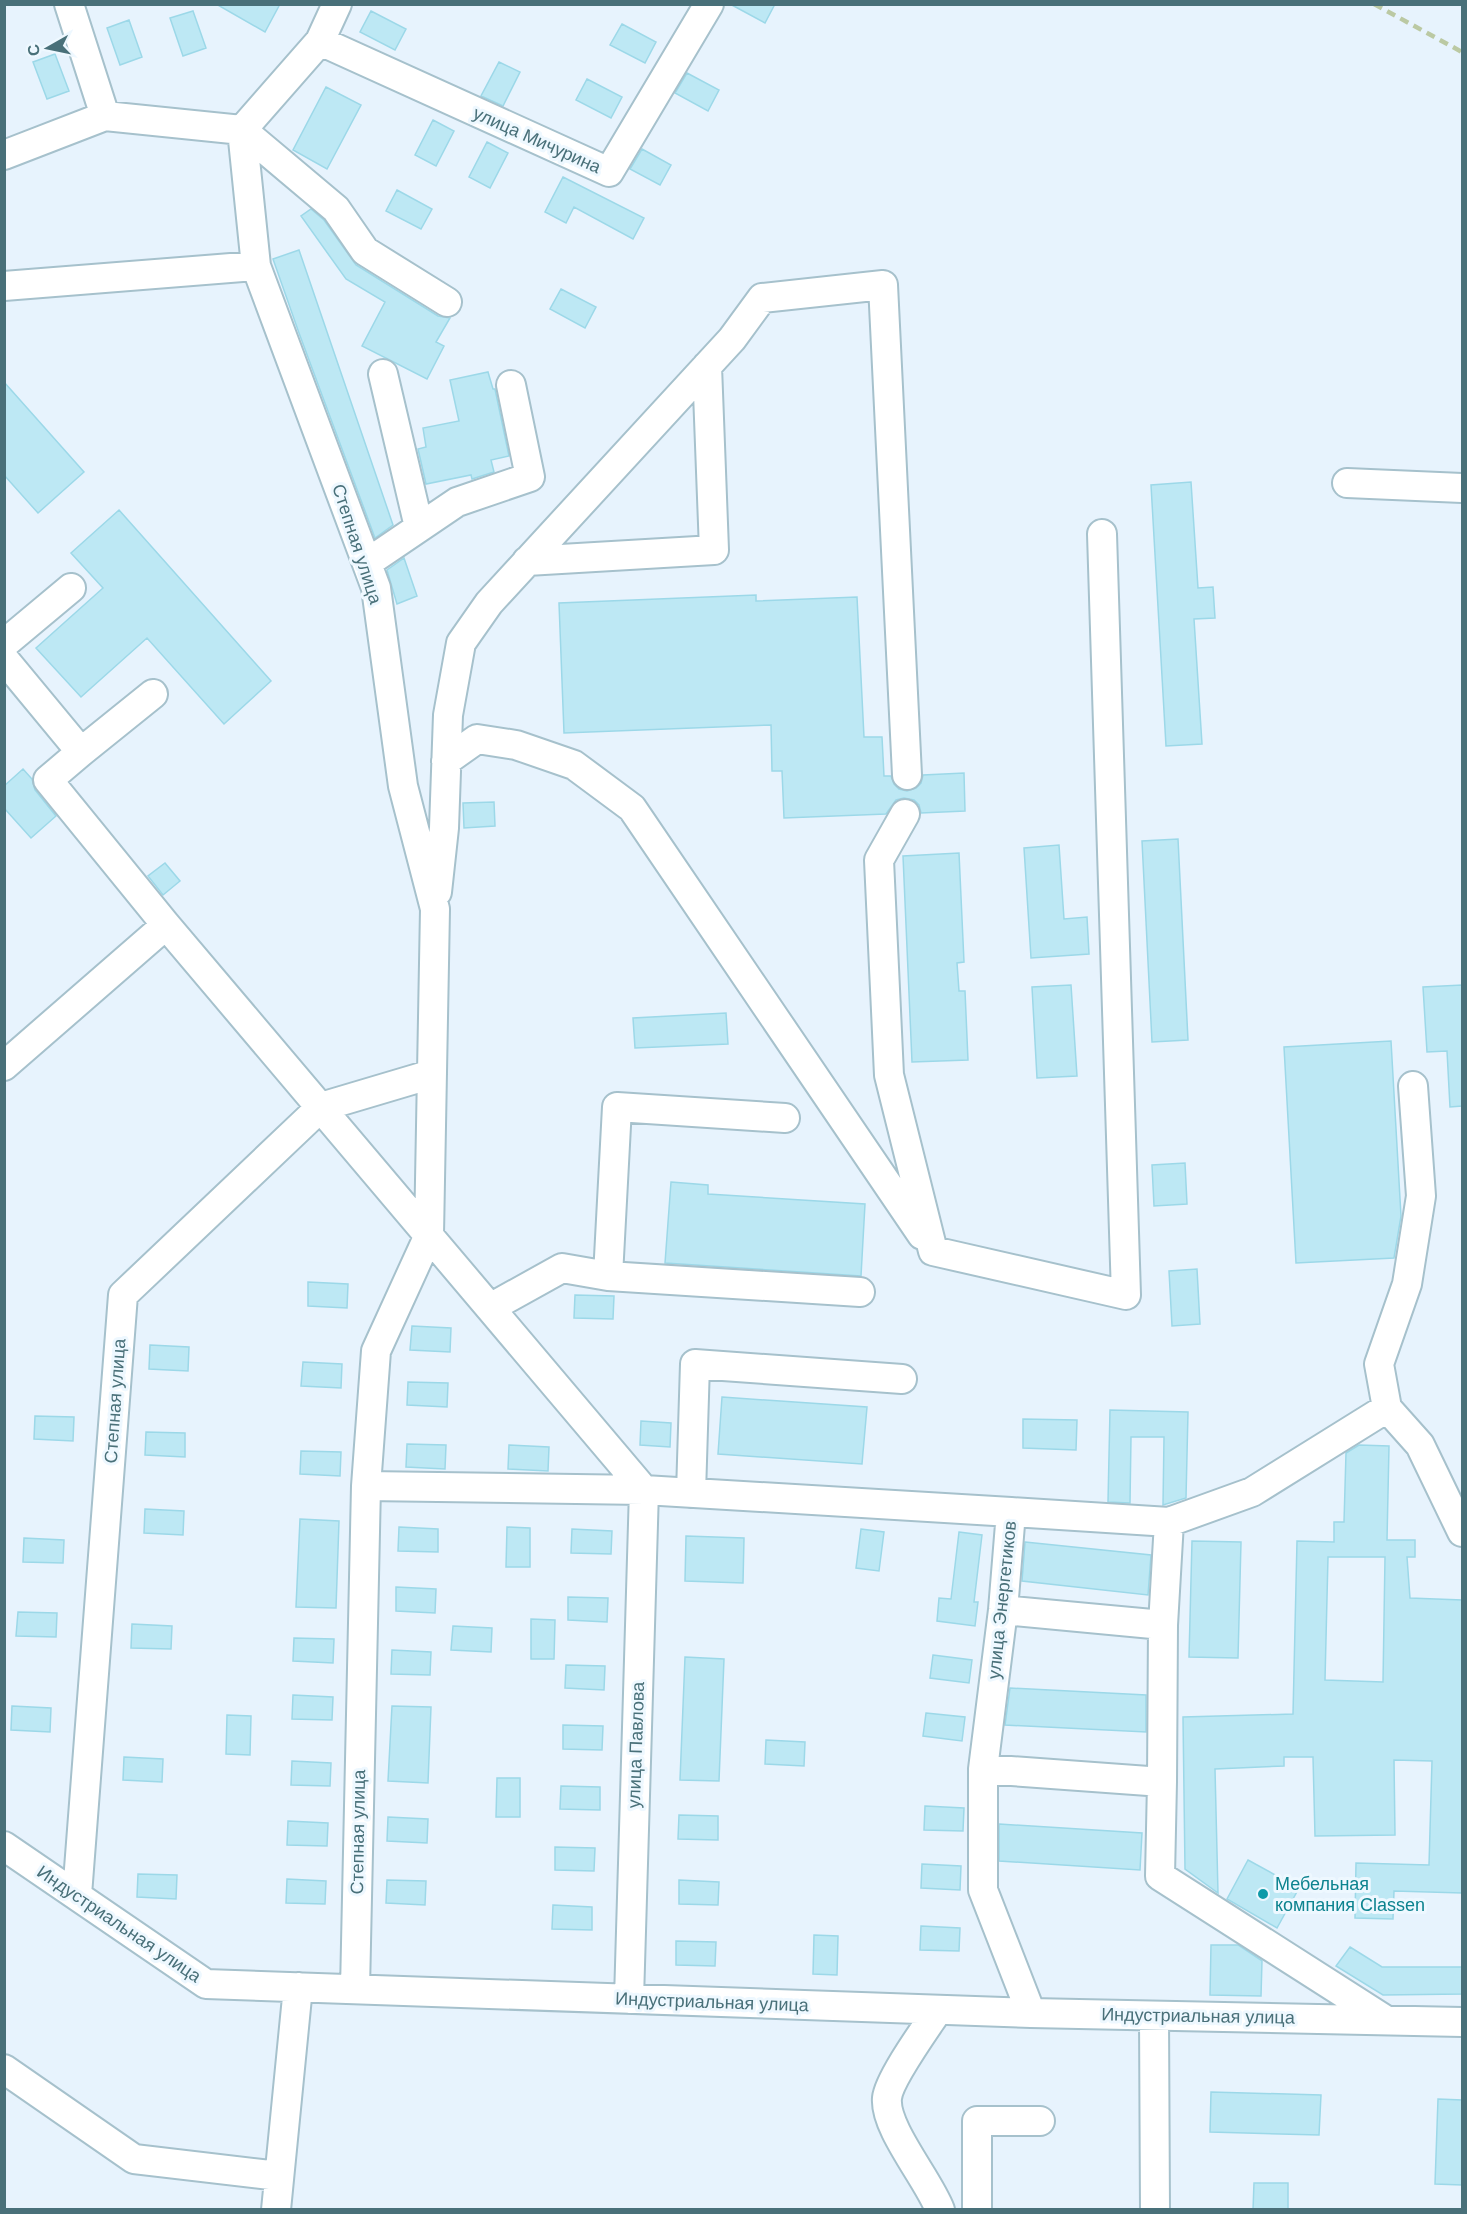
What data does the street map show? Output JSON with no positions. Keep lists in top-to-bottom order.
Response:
{
  "streets": {
    "street": [
      "улица Мичурина",
      "Степная улица",
      "улица Энергетиков",
      "улица Павлова",
      "Индустриальная улица"
    ]
  },
  "crossings": [
    ["Степная улица", "Индустриальная улица"],
    ["улица Энергетиков", "Индустриальная улица"],
    ["улица Павлова", "Индустриальная улица"]
  ],
  "places": ["Мебельная компания Сlassen"],
  "north": "left"
}
